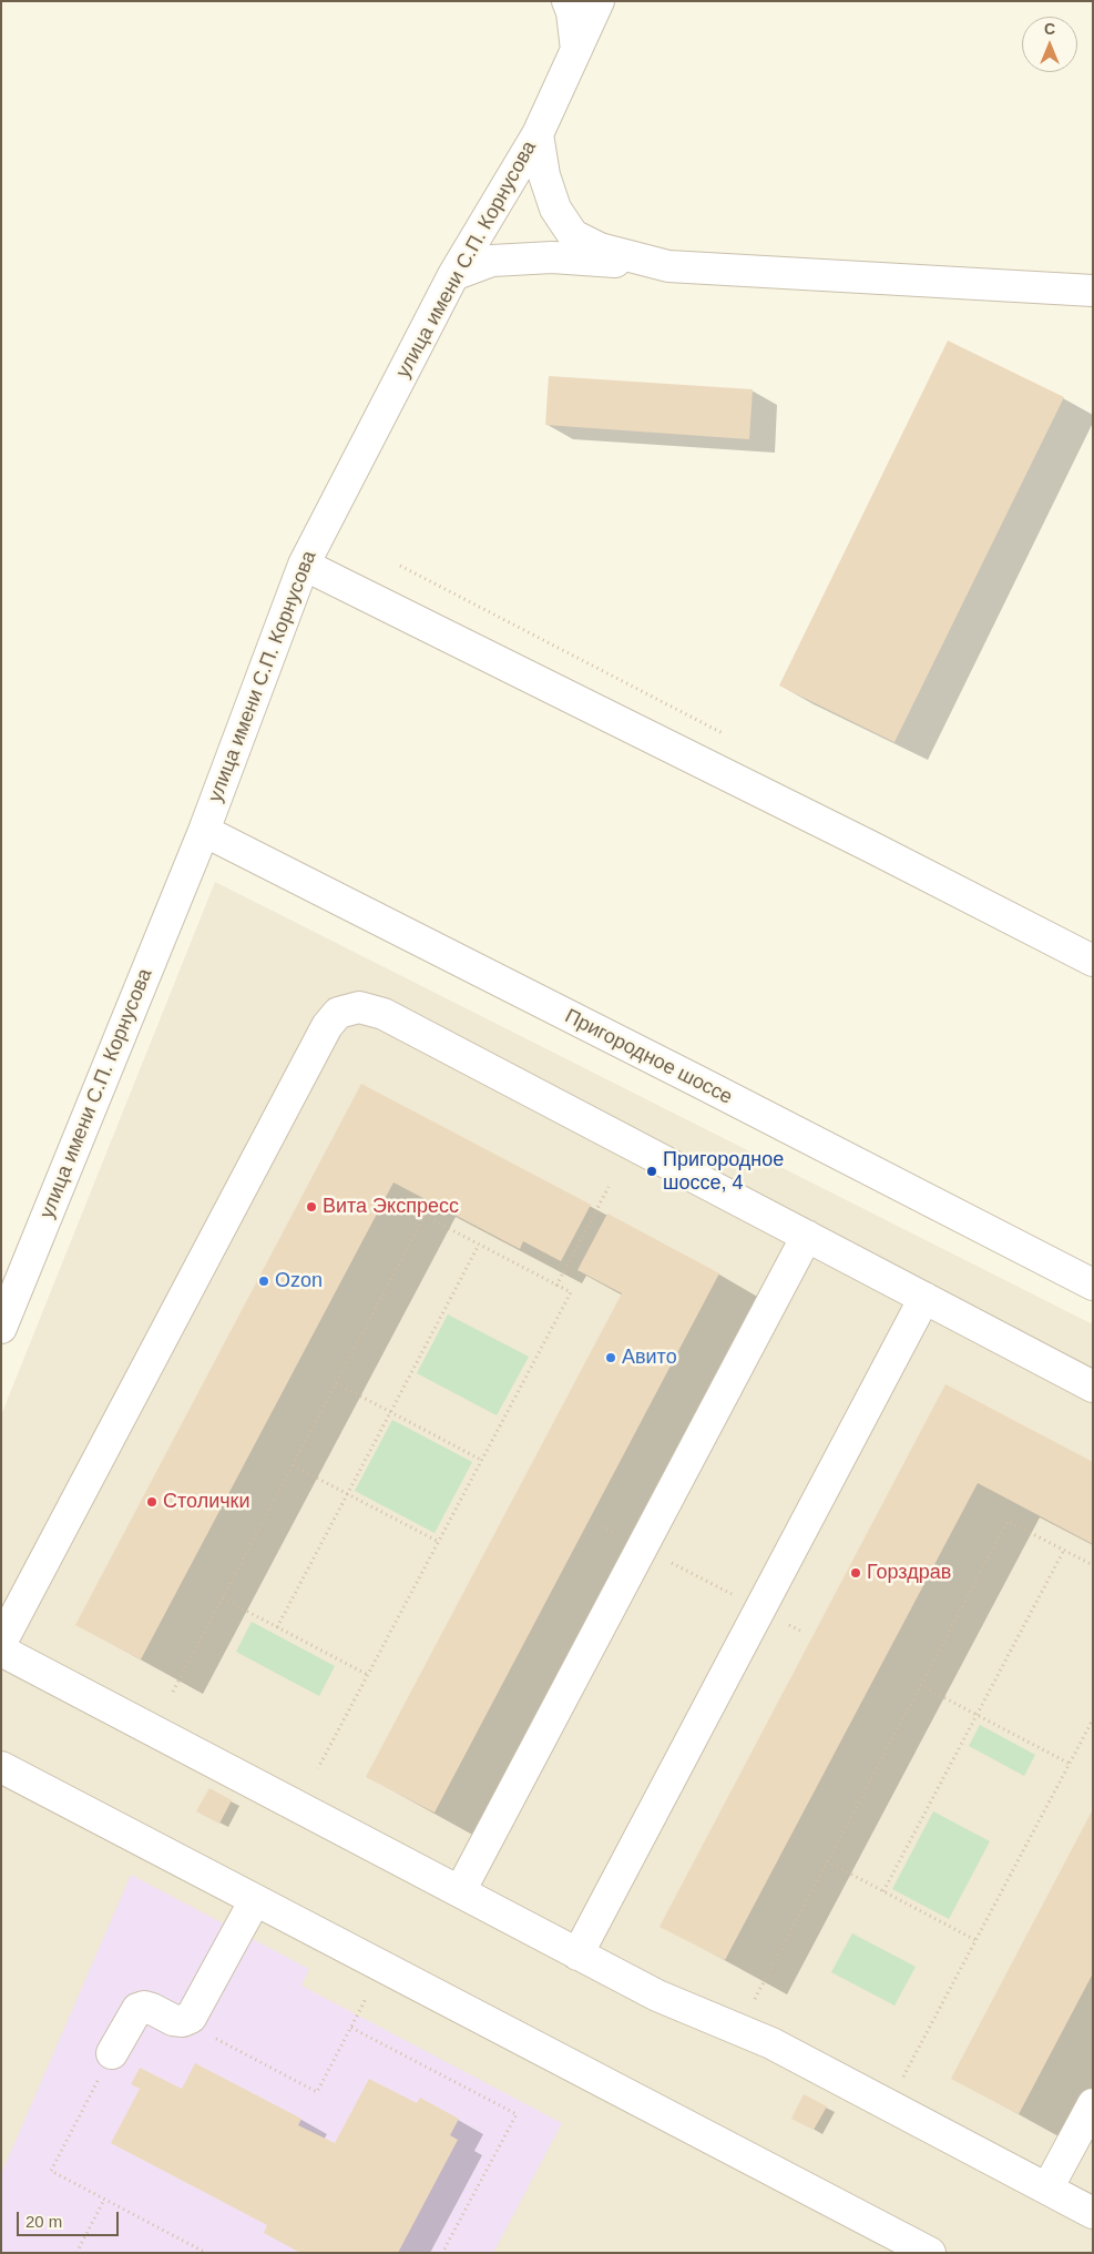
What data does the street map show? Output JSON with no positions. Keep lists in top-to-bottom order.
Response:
{
  "streets": {
    "street": ["улица имени С.П. Корнусова", "Пригородное шоссе"]
  },
  "crossings": [
    ["улица имени С.П. Корнусова", "Пригородное шоссе"]
  ],
  "places": [
    "Пригородное шоссе, 4",
    "Вита Экспресс",
    "Ozon",
    "Авито",
    "Столички",
    "Горздрав"
  ],
  "scale_bar": "20 m",
  "north": "top"
}
